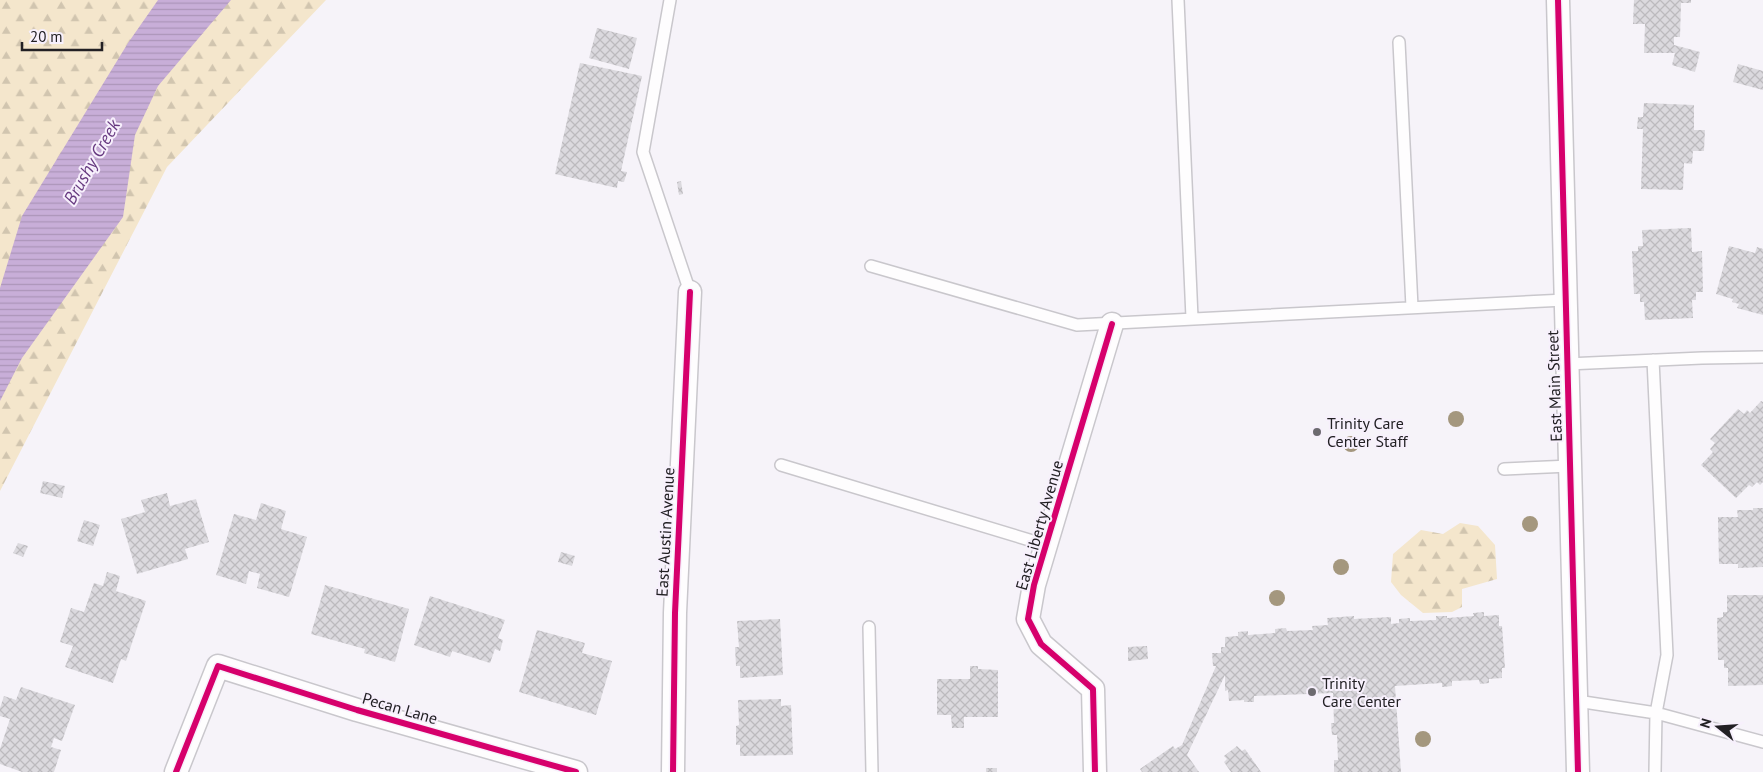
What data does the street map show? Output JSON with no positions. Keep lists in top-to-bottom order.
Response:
{
  "streets": {
    "street": [
      "East Main Street",
      "East Liberty Avenue",
      "East Austin Avenue",
      "Pecan Lane"
    ]
  },
  "water": ["Brushy Creek"],
  "places": ["Trinity Care Center Staff", "Trinity Care Center"],
  "scale_bar": "20 m",
  "north": "left"
}
